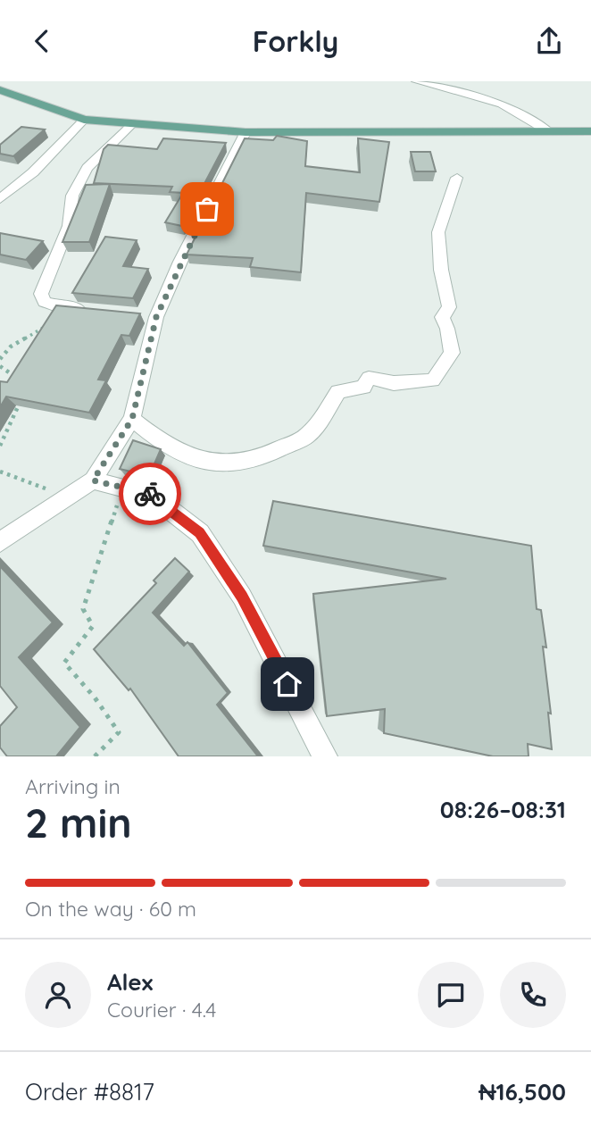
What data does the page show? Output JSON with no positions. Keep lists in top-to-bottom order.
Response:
{
  "page": {
    "header": "Forkly",
    "heading": ["2 min", "Arriving in", "08:26–08:31"],
    "panel": [
      "Alex",
      "Courier · 4.4",
      "Order #8817",
      "₦16,500"
    ],
    "bar": "On the way · 60 m"
  }
}
